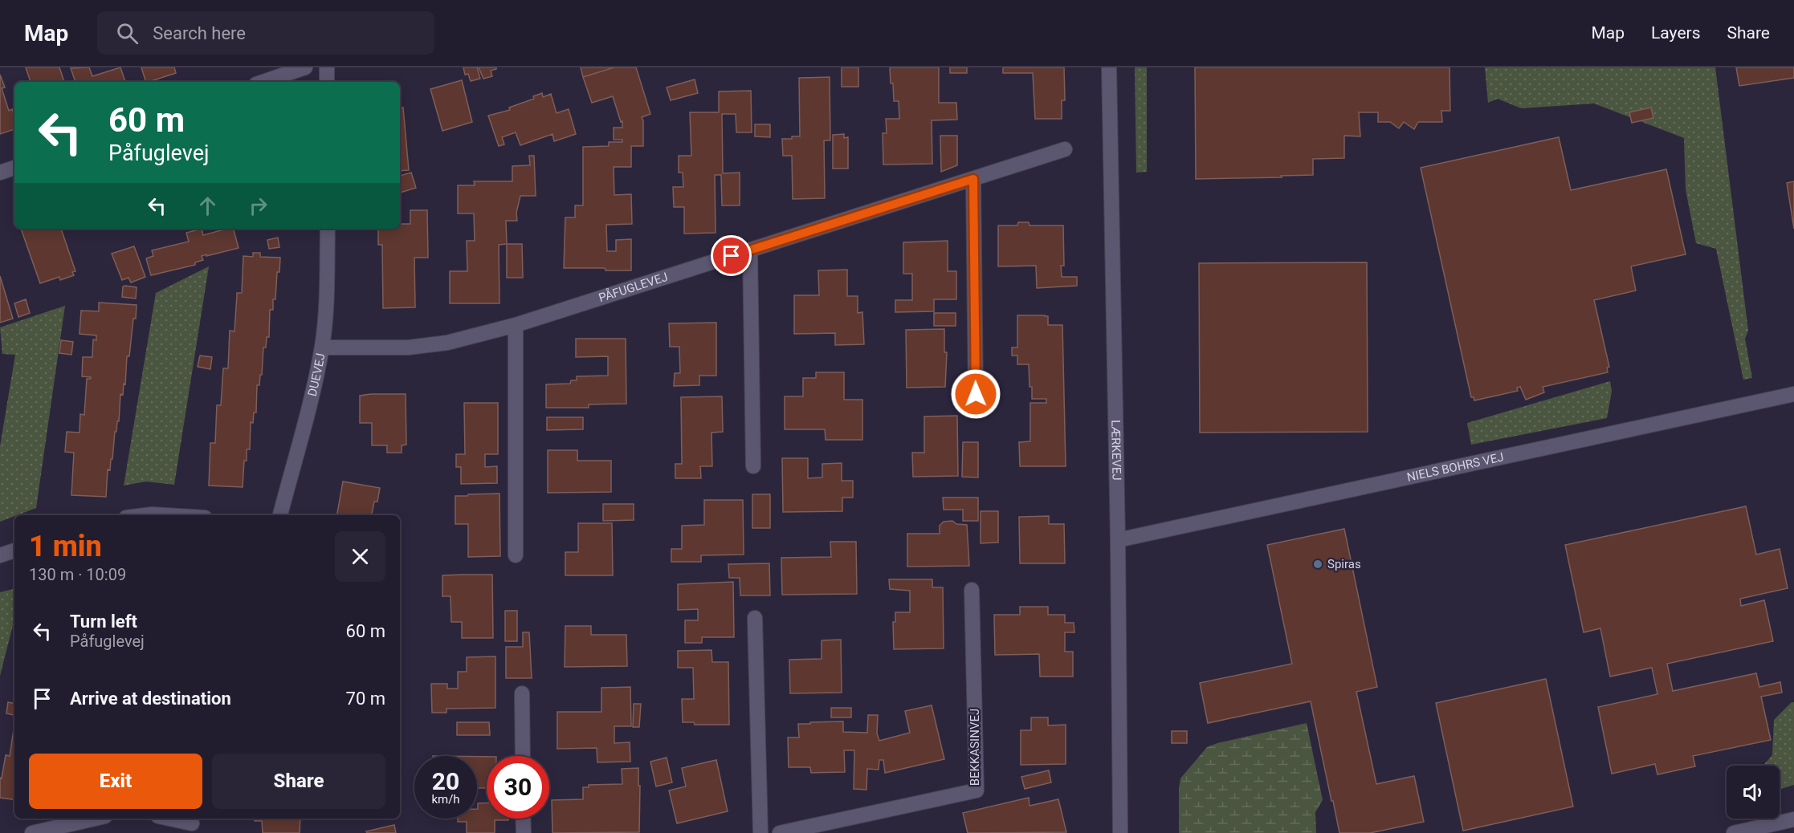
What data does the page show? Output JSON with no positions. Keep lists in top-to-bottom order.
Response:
{
  "streets": {
    "street": [
      "PÅFUGLEVEJ",
      "DUEVEJ",
      "LÆRKEVEJ",
      "NIELS BOHRS VEJ",
      "BEKKASINVEJ"
    ]
  },
  "crossings": [
    ["PÅFUGLEVEJ", "DUEVEJ"],
    ["LÆRKEVEJ", "NIELS BOHRS VEJ"]
  ],
  "places": ["Spiras"],
  "page": {
    "header": "Map",
    "search": "Search here",
    "nav": ["Map", "Layers", "Share"],
    "turn": ["60 m", "Påfuglevej"],
    "heading": ["1 min", "130 m · 10:09"],
    "list": [
      {
        "name": "Turn left",
        "note": "Påfuglevej",
        "value": "60 m"
      },
      {
        "name": "Arrive at destination",
        "value": "70 m"
      }
    ],
    "buttons": ["Exit", "Share"],
    "speed": "20 km/h",
    "limit": "30"
  }
}
